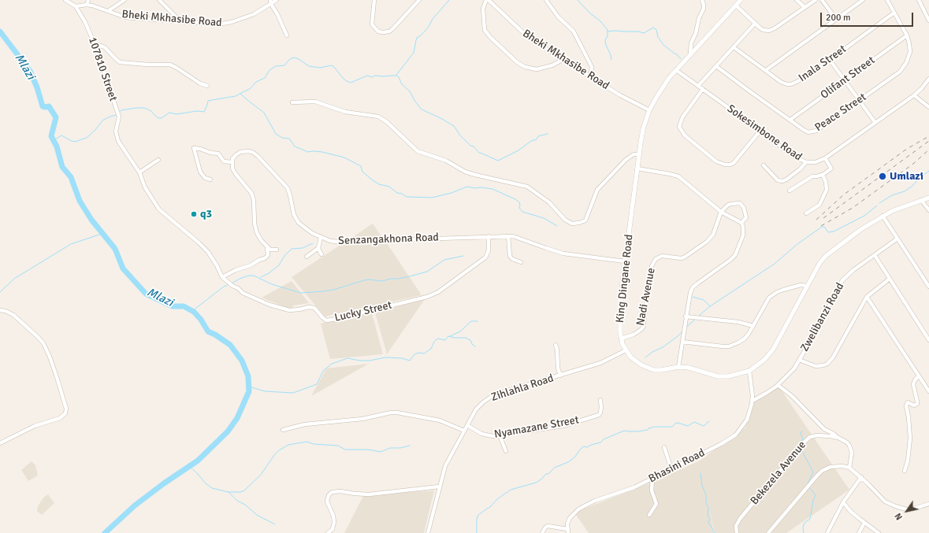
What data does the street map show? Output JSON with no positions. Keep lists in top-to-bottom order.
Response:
{
  "streets": {
    "street": [
      "Bheki Mkhasibe Road",
      "Inala Street",
      "107810 Street",
      "Olifant Street",
      "Peace Street",
      "Sokesimbone Road",
      "Senzangakhona Road",
      "King Dingane Road",
      "Nadi Avenue",
      "Lucky Street",
      "Zwelibanzi Road",
      "Zihlahla Road",
      "Nyamazane Street",
      "Bhasini Road",
      "Bekezela Avenue"
    ]
  },
  "crossings": [
    ["Bheki Mkhasibe Road", "King Dingane Road"],
    ["Inala Street", "Peace Street"],
    ["Olifant Street", "Peace Street"],
    ["Sokesimbone Road", "King Dingane Road"],
    ["Senzangakhona Road", "King Dingane Road"],
    ["Senzangakhona Road", "Lucky Street"],
    ["King Dingane Road", "Nadi Avenue"],
    ["King Dingane Road", "Zihlahla Road"],
    ["King Dingane Road", "Bhasini Road"],
    ["Zwelibanzi Road", "Bhasini Road"],
    ["Zihlahla Road", "Nyamazane Street"]
  ],
  "water": ["Mlazi"],
  "places": ["Umlazi", "q3"],
  "scale_bar": "200 m",
  "north": "bottom left"
}
